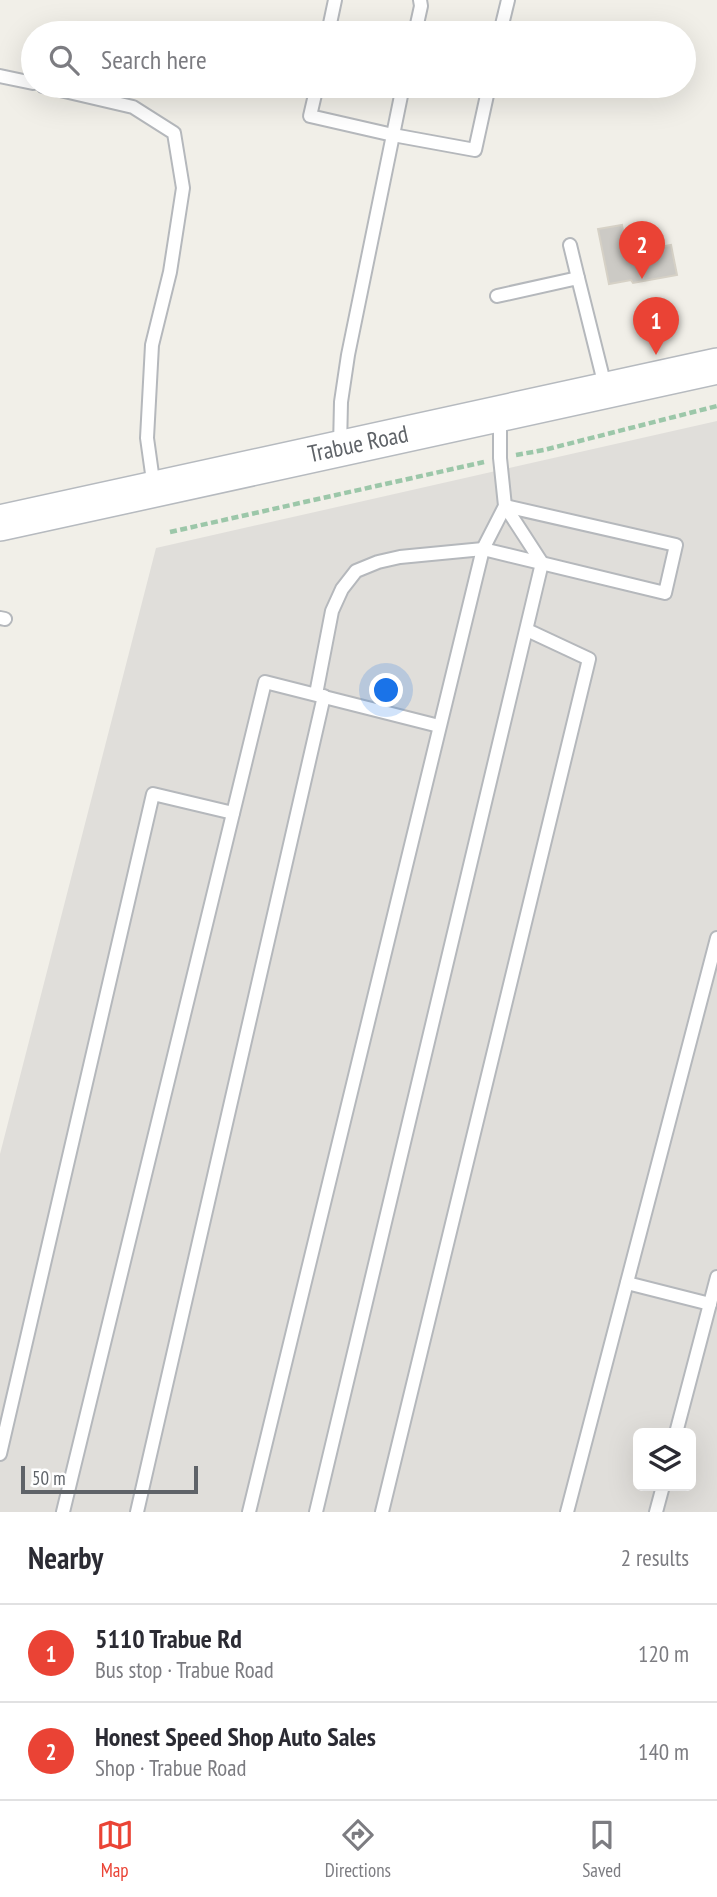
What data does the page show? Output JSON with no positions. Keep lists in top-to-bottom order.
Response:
{
  "streets": {
    "main road": ["Trabue Road"]
  },
  "scale_bar": "50 m",
  "page": {
    "search": "Search here",
    "pins": ["2", "1"],
    "scale": "50 m",
    "heading": ["Nearby", "2 results"],
    "list": [
      {
        "mark": "1",
        "name": "5110 Trabue Rd",
        "note": "Bus stop · Trabue Road",
        "value": "120 m"
      },
      {
        "mark": "2",
        "name": "Honest Speed Shop Auto Sales",
        "note": "Shop · Trabue Road",
        "value": "140 m"
      }
    ],
    "nav": ["Map", "Directions", "Saved"]
  }
}
